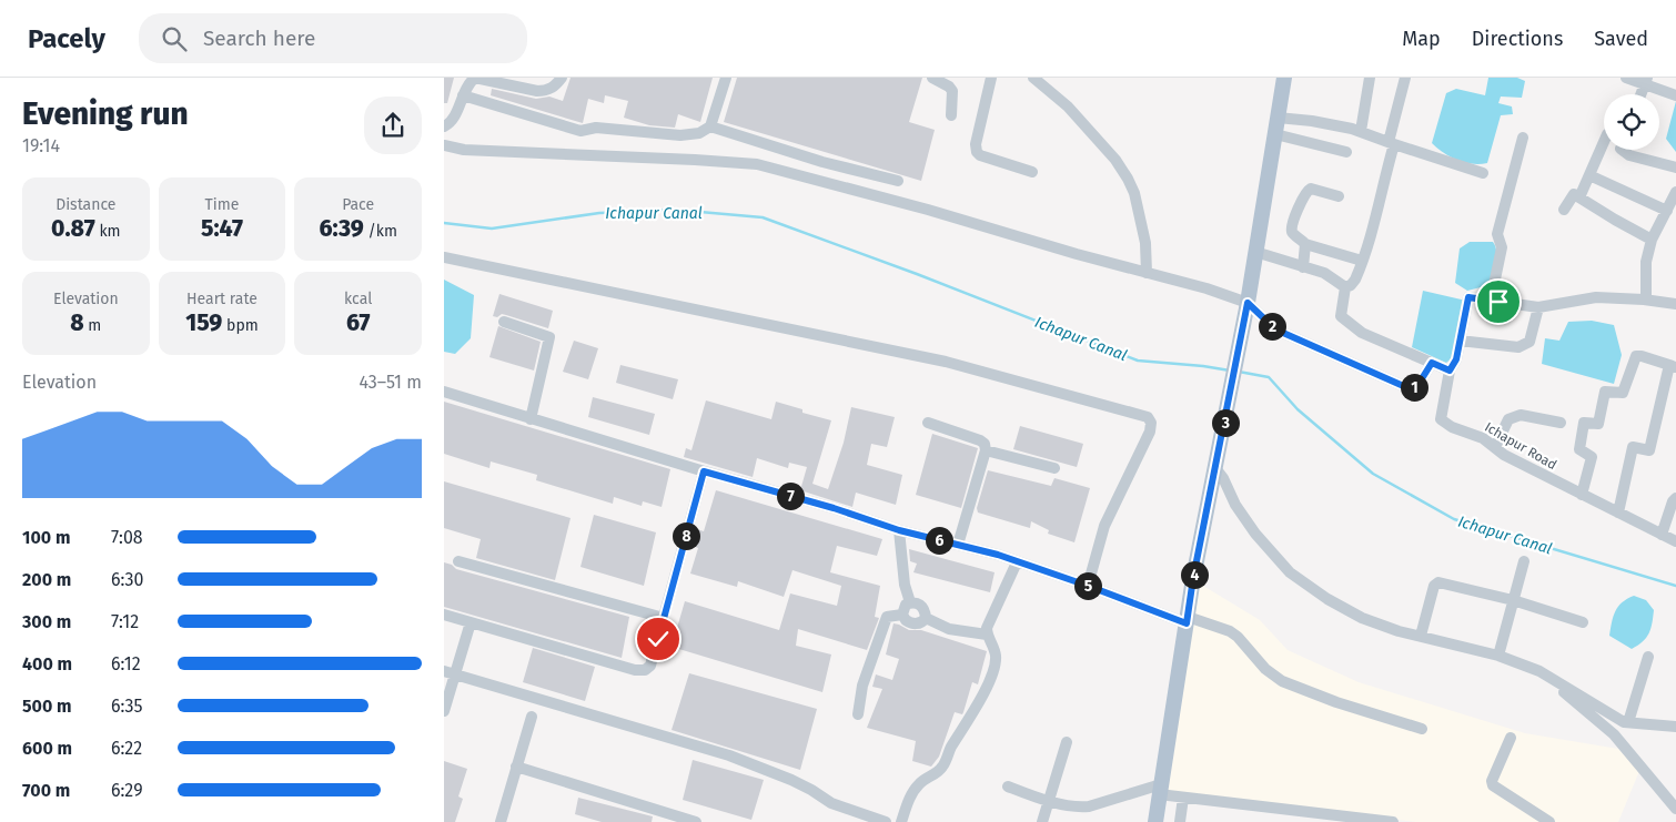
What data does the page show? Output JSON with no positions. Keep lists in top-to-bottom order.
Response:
{
  "streets": {
    "street": ["Ichapur Road"]
  },
  "water": ["Ichapur Canal"],
  "page": {
    "header": "Pacely",
    "search": "Search here",
    "nav": ["Map", "Directions", "Saved"],
    "heading": ["Evening run", "19:14"],
    "stats": [
      ["Distance", "0.87 km"],
      ["Time", "5:47"],
      ["Pace", "6:39 /km"],
      ["Elevation", "8 m"],
      ["Heart rate", "159 bpm"],
      ["kcal", "67"]
    ],
    "pins": [
      "2",
      "1",
      "3",
      "7",
      "8",
      "6",
      "4",
      "5"
    ],
    "chart": ["Elevation", "43–51 m"],
    "list": [
      {
        "name": "100 m",
        "note": "7:08"
      },
      {
        "name": "200 m",
        "note": "6:30"
      },
      {
        "name": "300 m",
        "note": "7:12"
      },
      {
        "name": "400 m",
        "note": "6:12"
      },
      {
        "name": "500 m",
        "note": "6:35"
      },
      {
        "name": "600 m",
        "note": "6:22"
      },
      {
        "name": "700 m",
        "note": "6:29"
      }
    ]
  }
}
